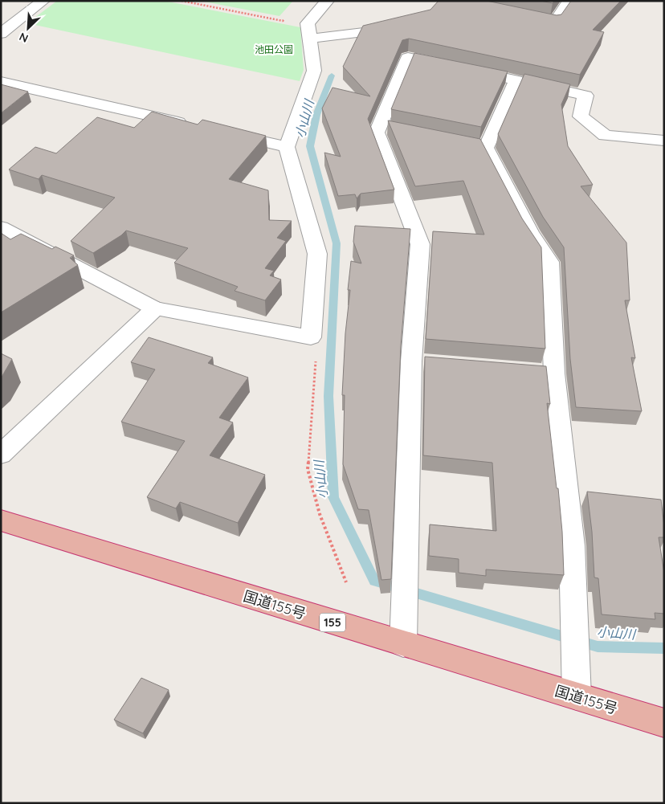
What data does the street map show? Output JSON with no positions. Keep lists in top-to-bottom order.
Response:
{
  "streets": {
    "highway": ["国道155号", "155"]
  },
  "water": ["小山川"],
  "parks": ["池田公園"],
  "north": "bottom left"
}
